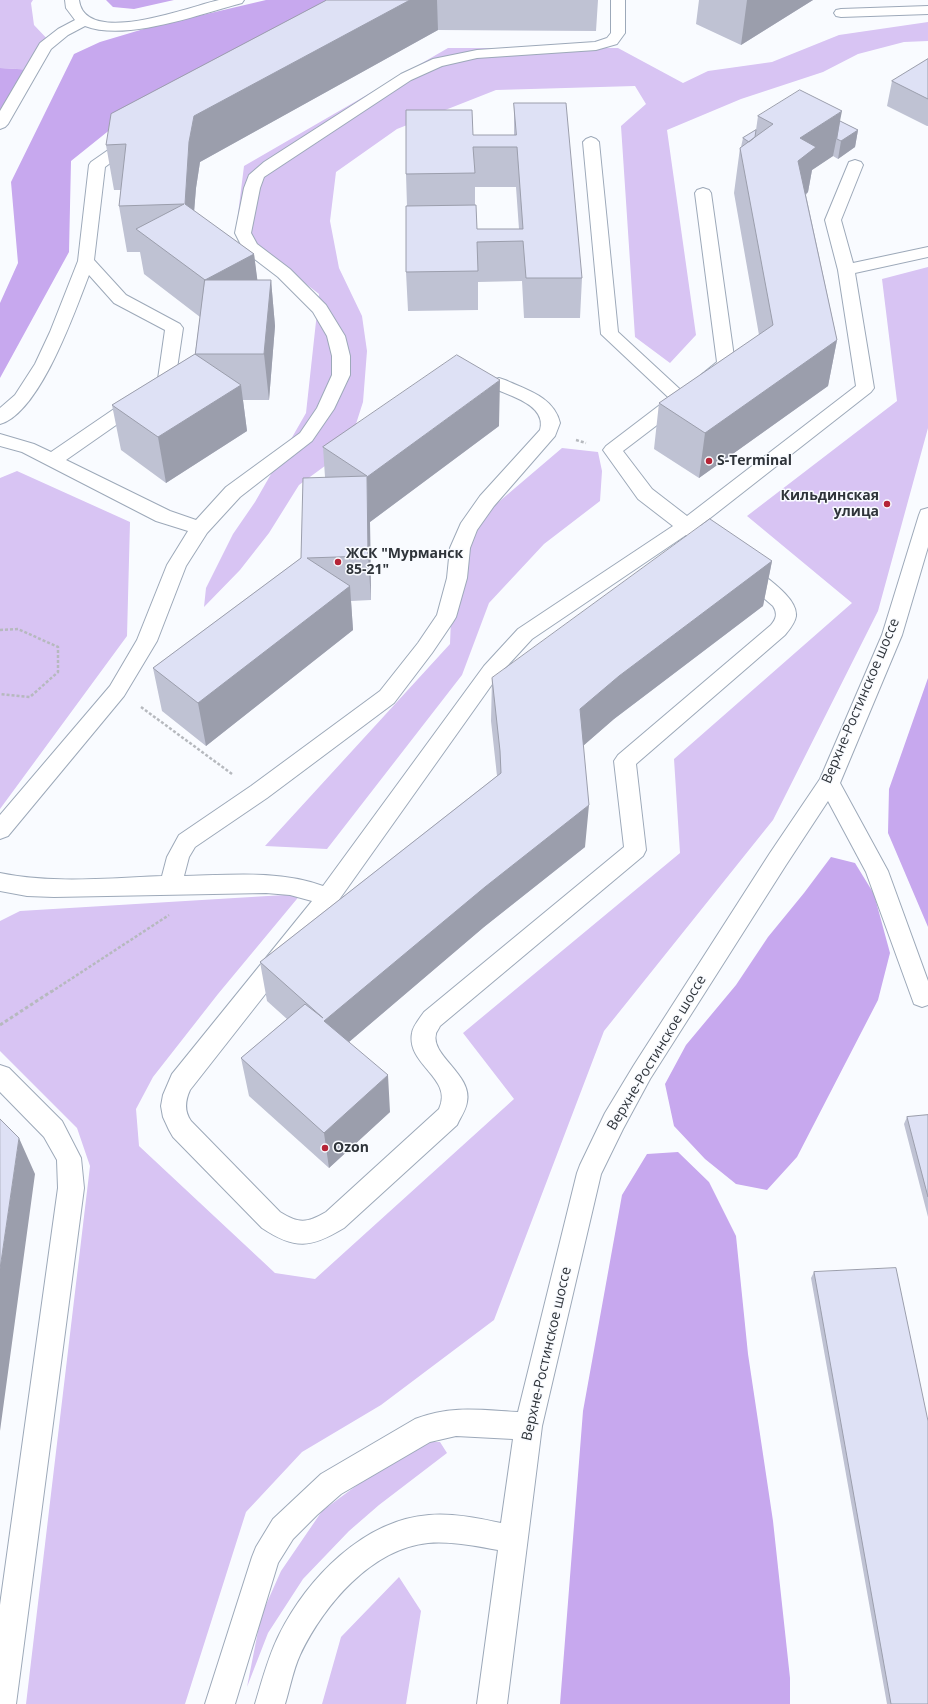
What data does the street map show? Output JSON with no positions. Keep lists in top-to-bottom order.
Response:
{
  "streets": {
    "street": ["Верхне-Ростинское шоссе"]
  },
  "places": [
    "S-Terminal",
    "Кильдинская улица",
    "ЖСК \"Мурманск 85-21\"",
    "Ozon"
  ]
}
